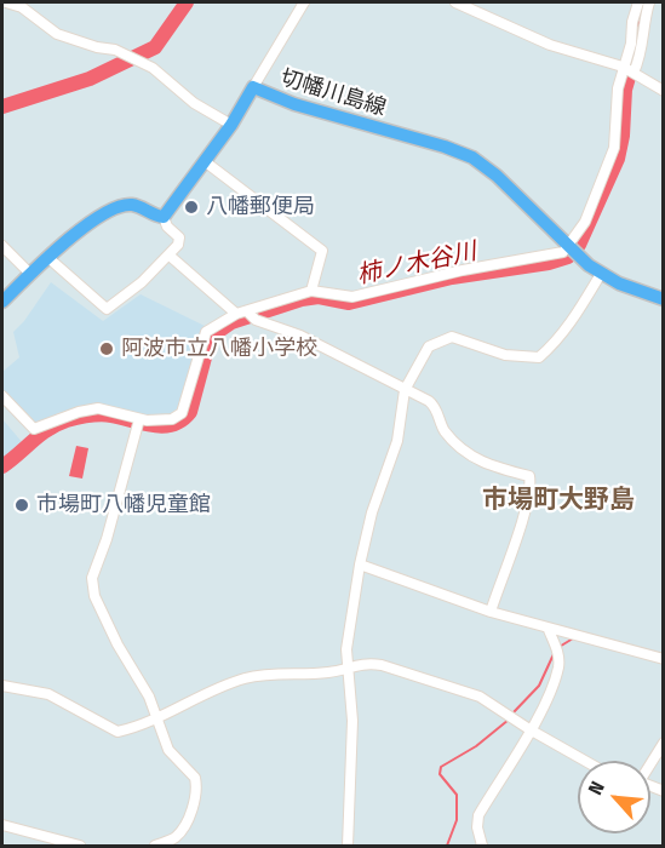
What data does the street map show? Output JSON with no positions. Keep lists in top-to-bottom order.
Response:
{
  "streets": {
    "main road": ["切幡川島線"]
  },
  "districts": ["市場町大野島"],
  "water": ["柿ノ木谷川"],
  "places": ["八幡郵便局", "阿波市立八幡小学校", "市場町八幡児童館"],
  "north": "top left"
}
